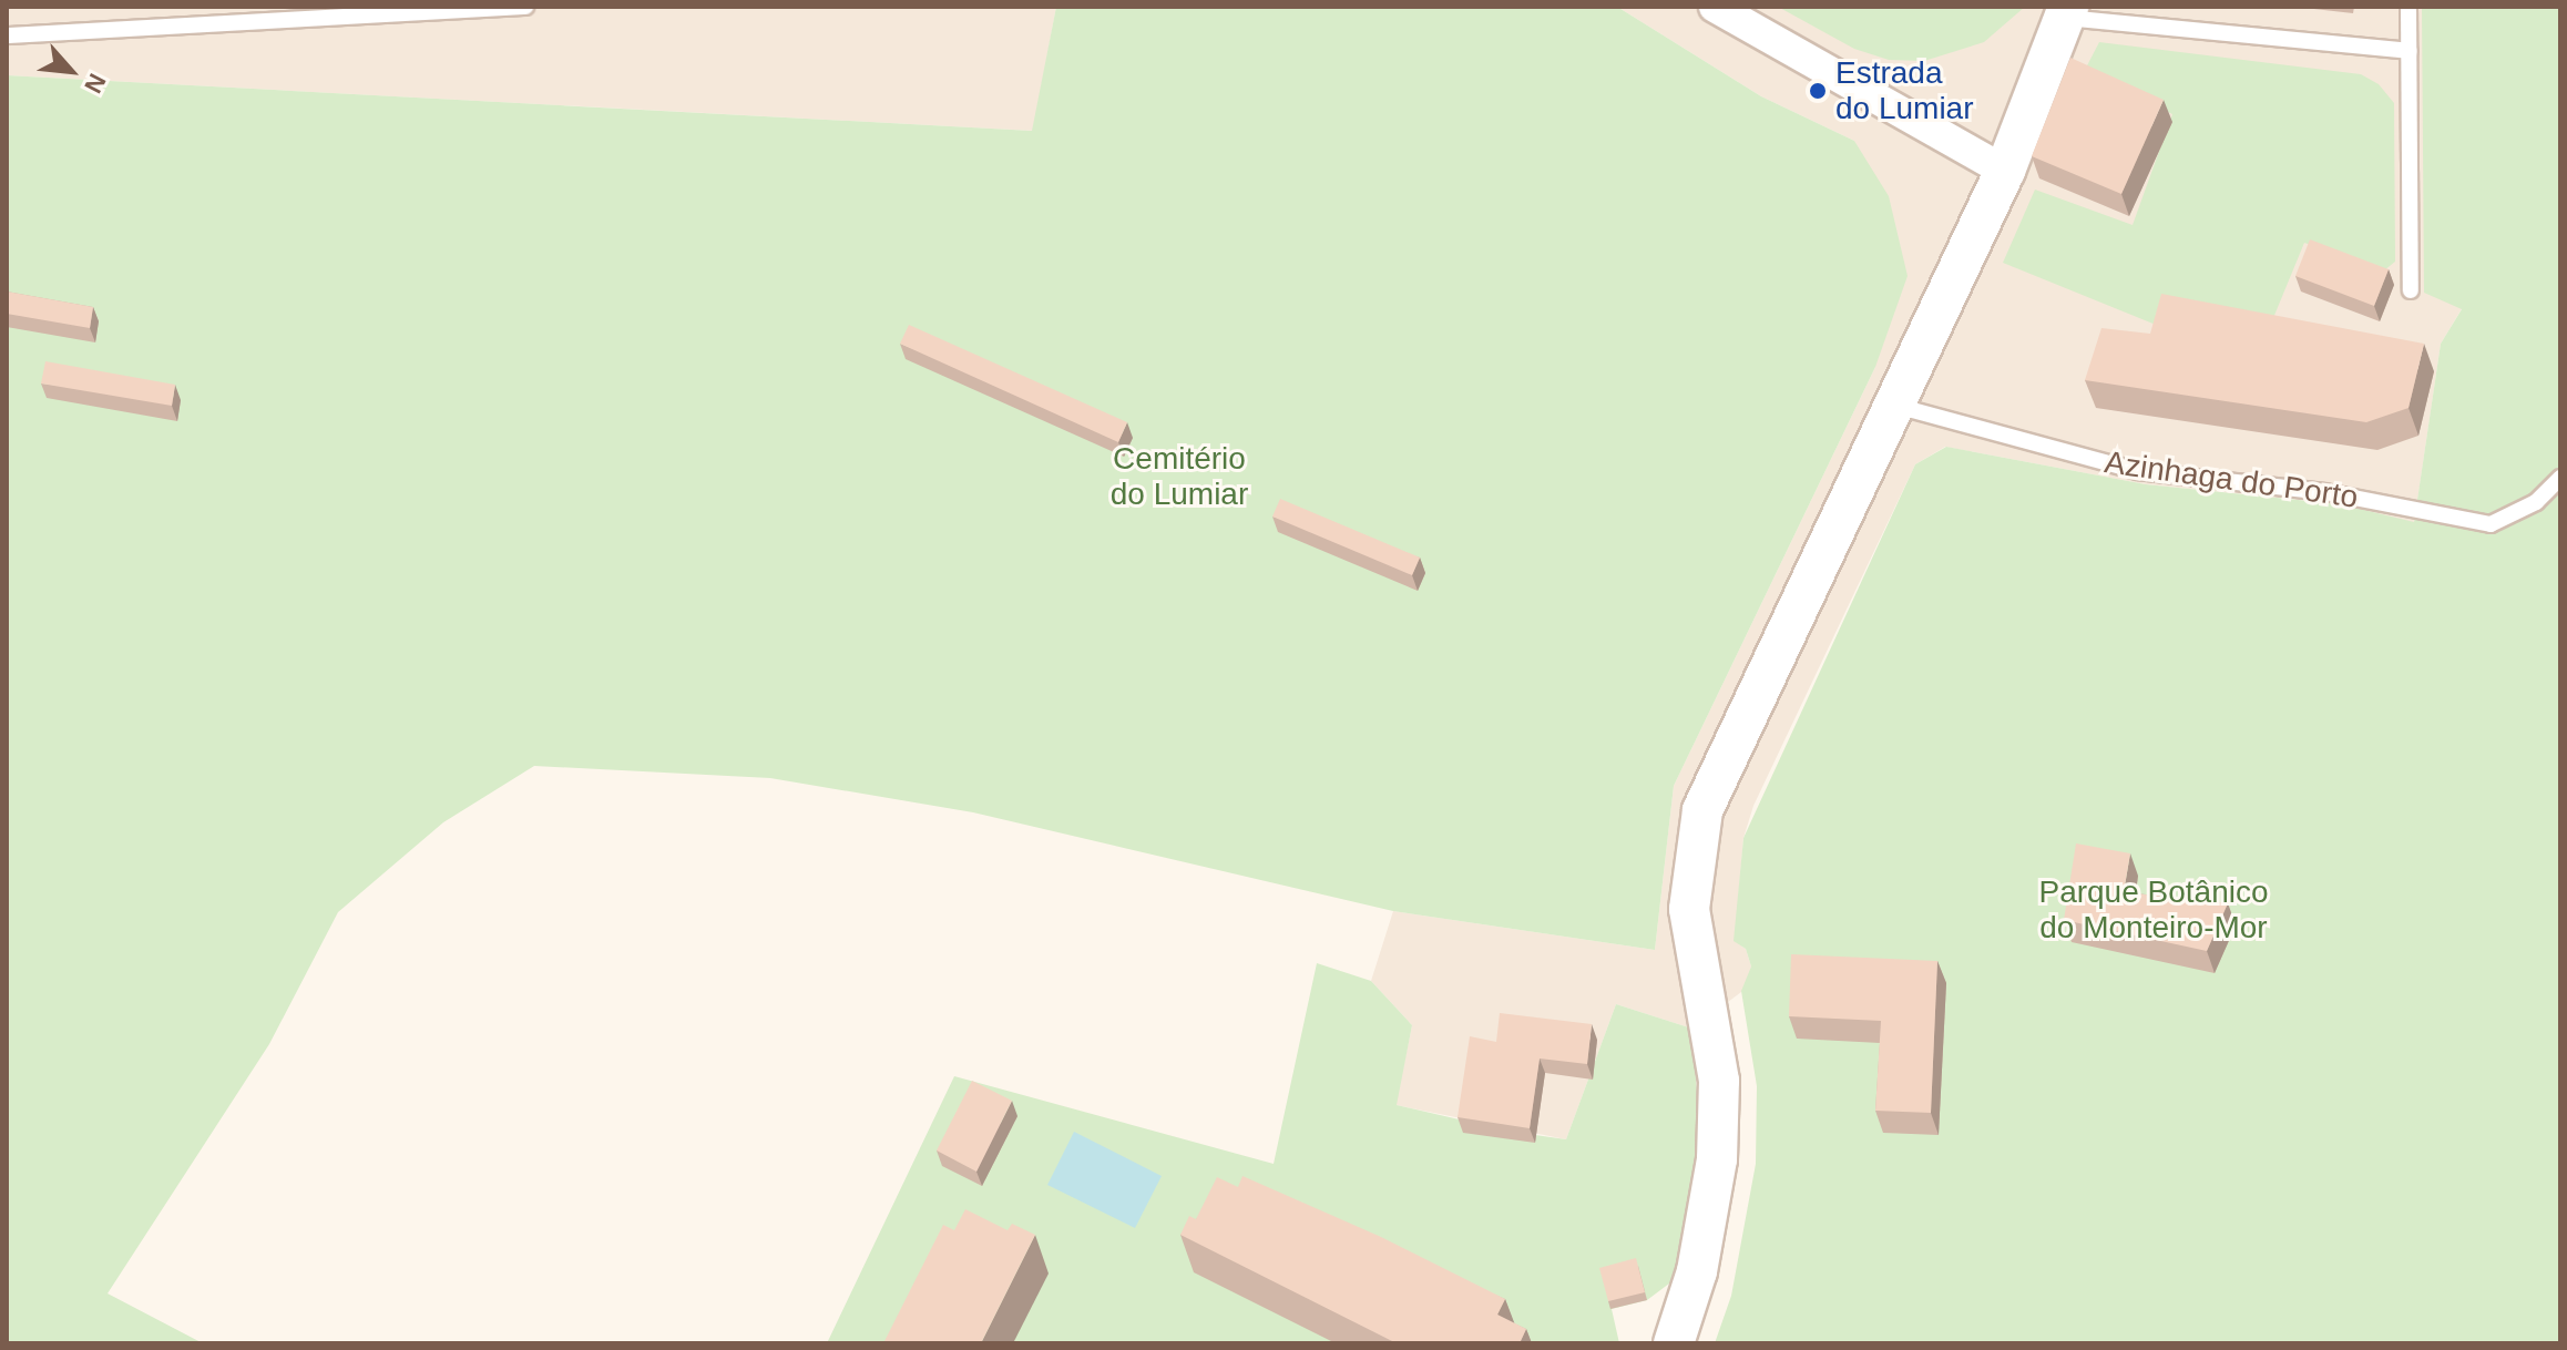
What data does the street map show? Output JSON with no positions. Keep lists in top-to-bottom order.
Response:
{
  "streets": {
    "lane": ["Azinhaga do Porto"]
  },
  "parks": ["Cemitério do Lumiar", "Parque Botânico do Monteiro-Mor"],
  "places": ["Estrada do Lumiar"],
  "north": "bottom right"
}
